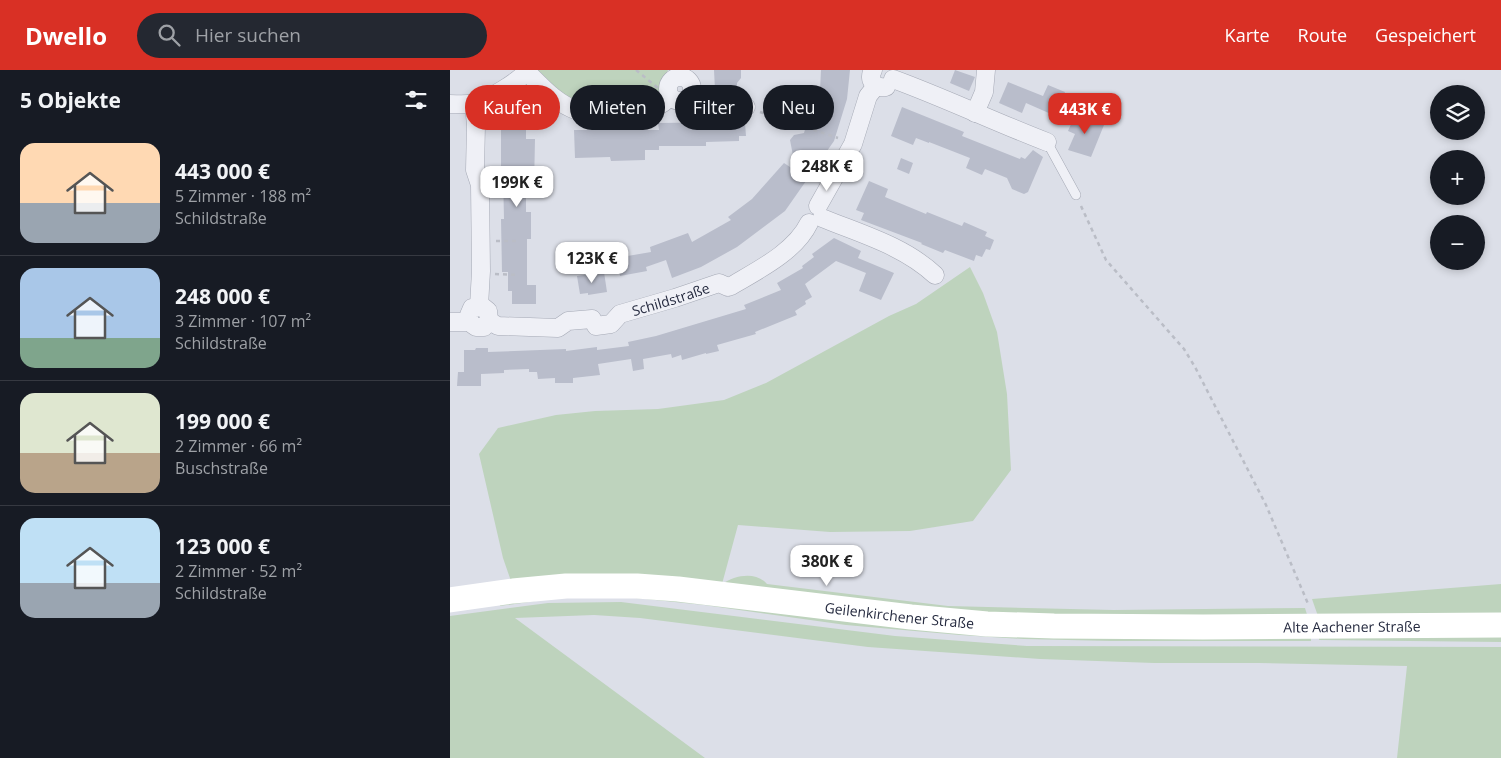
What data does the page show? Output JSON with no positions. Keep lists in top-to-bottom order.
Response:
{
  "streets": {
    "main road": ["Geilenkirchener Straße", "Alte Aachener Straße"],
    "street": ["Schildstraße"]
  },
  "crossings": [
    ["Geilenkirchener Straße", "Alte Aachener Straße"]
  ],
  "page": {
    "header": "Dwello",
    "search": "Hier suchen",
    "nav": ["Karte", "Route", "Gespeichert"],
    "heading": "5 Objekte",
    "map_buttons": ["+", "−"],
    "chip": [
      "Kaufen",
      "Mieten",
      "Filter",
      "Neu"
    ],
    "price": [
      "443K €",
      "248K €",
      "199K €",
      "123K €",
      "380K €"
    ],
    "list": [
      {
        "name": "443 000 €",
        "note": "5 Zimmer · 188 m² · Schildstraße"
      },
      {
        "name": "248 000 €",
        "note": "3 Zimmer · 107 m² · Schildstraße"
      },
      {
        "name": "199 000 €",
        "note": "2 Zimmer · 66 m² · Buschstraße"
      },
      {
        "name": "123 000 €",
        "note": "2 Zimmer · 52 m² · Schildstraße"
      }
    ]
  }
}
